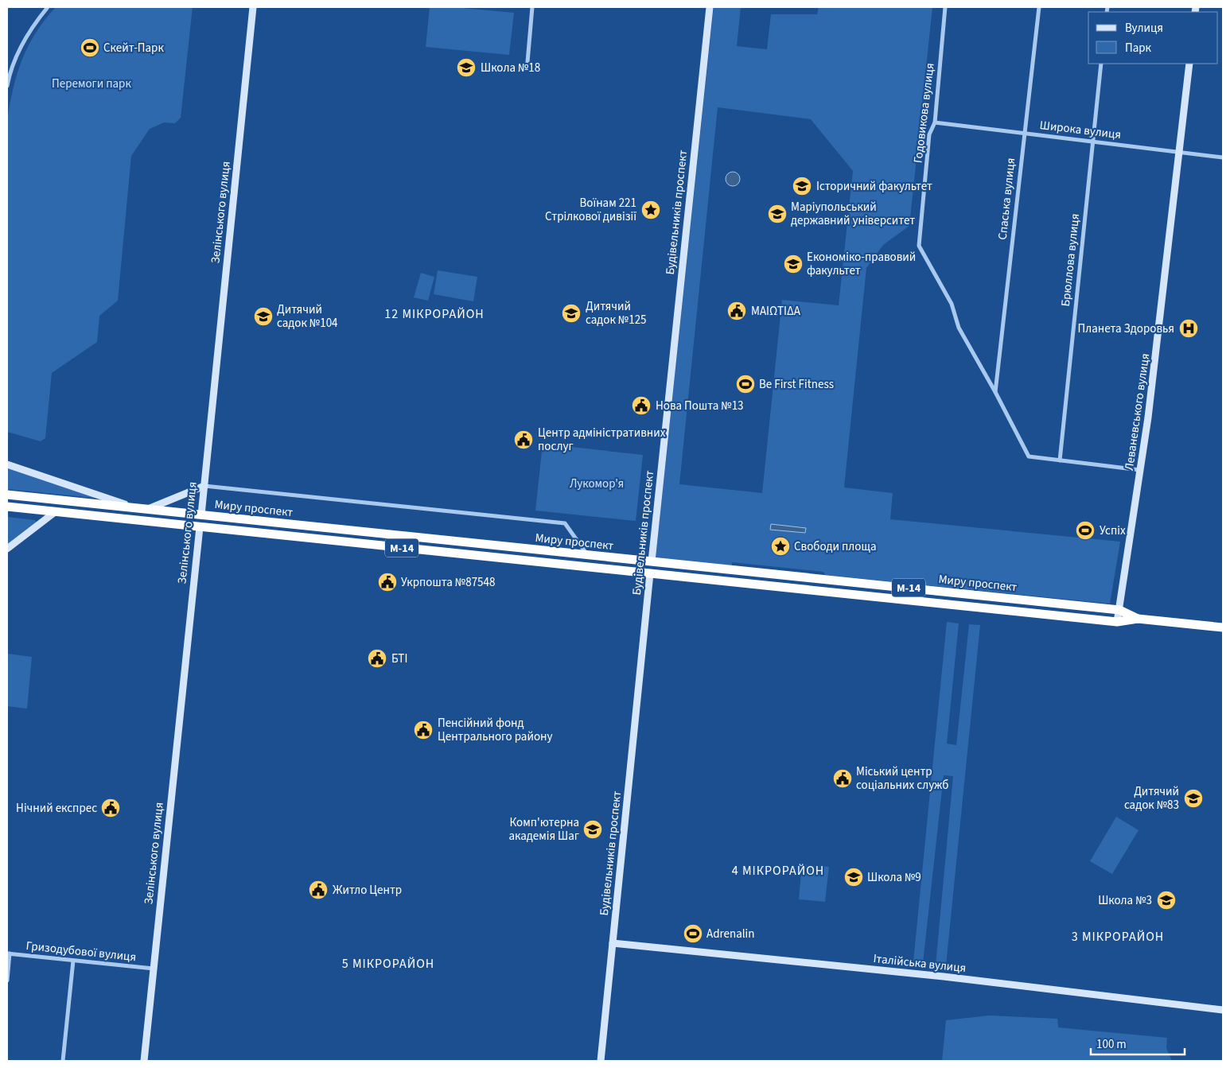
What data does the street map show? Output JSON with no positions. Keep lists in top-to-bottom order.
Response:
{
  "streets": {
    "highway": [
      "Зелінського вулиця",
      "Будівельників проспект",
      "Миру проспект",
      "М-14"
    ],
    "street": [
      "Годовикова вулиця",
      "Широка вулиця",
      "Спаська вулиця",
      "Брюллова вулиця",
      "Леваневського вулиця",
      "Гризодубової вулиця",
      "Італійська вулиця"
    ]
  },
  "crossings": [
    ["Годовикова вулиця", "Широка вулиця"],
    ["Годовикова вулиця", "Спаська вулиця"],
    ["Широка вулиця", "Спаська вулиця"],
    ["Широка вулиця", "Брюллова вулиця"],
    ["Широка вулиця", "Леваневського вулиця"],
    ["Зелінського вулиця", "Миру проспект"],
    ["Зелінського вулиця", "Гризодубової вулиця"],
    ["Будівельників проспект", "Миру проспект"],
    ["Будівельників проспект", "Італійська вулиця"],
    ["Леваневського вулиця", "Миру проспект"]
  ],
  "districts": [
    "12 МІКРОРАЙОН",
    "4 МІКРОРАЙОН",
    "3 МІКРОРАЙОН",
    "5 МІКРОРАЙОН"
  ],
  "parks": ["Перемоги парк", "Лукомор'я"],
  "places": {
    "sports": [
      "Скейт-Парк",
      "Be First Fitness",
      "Успіх",
      "Adrenalin"
    ],
    "school or university": [
      "Школа №18",
      "Історичний факультет",
      "Маріупольський державний університет",
      "Економіко-правовий факультет",
      "Дитячий садок №125",
      "Дитячий садок №104",
      "Дитячий садок №83",
      "Комп'ютерна академія Шаг",
      "Школа №9",
      "Школа №3"
    ],
    "place": ["Воїнам 221 Стрілкової дивізії", "Свободи площа"],
    "public building": [
      "ΜΑΙΩΤΙΔΑ",
      "Нова Пошта №13",
      "Центр адміністративних послуг",
      "Укрпошта №87548",
      "БТІ",
      "Пенсійний фонд Центрального району",
      "Міський центр соціальних служб",
      "Нічний експрес",
      "Житло Центр"
    ],
    "hospital": ["Планета Здоровья"]
  },
  "legend": ["Вулиця", "Парк"],
  "scale_bar": "100 m"
}
